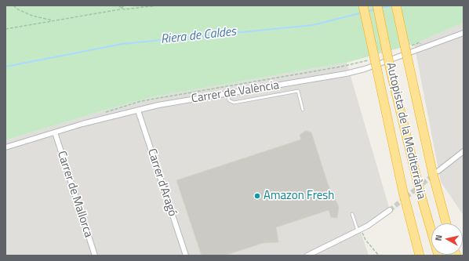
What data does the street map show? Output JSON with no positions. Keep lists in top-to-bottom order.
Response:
{
  "streets": {
    "highway": ["Autopista de la Mediterrània"],
    "street": ["Carrer de València", "Carrer d'Aragó", "Carrer de Mallorca"]
  },
  "crossings": [
    ["Carrer de València", "Carrer d'Aragó"],
    ["Carrer de València", "Carrer de Mallorca"]
  ],
  "water": ["Riera de Caldes"],
  "places": ["Amazon Fresh"],
  "north": "left"
}
